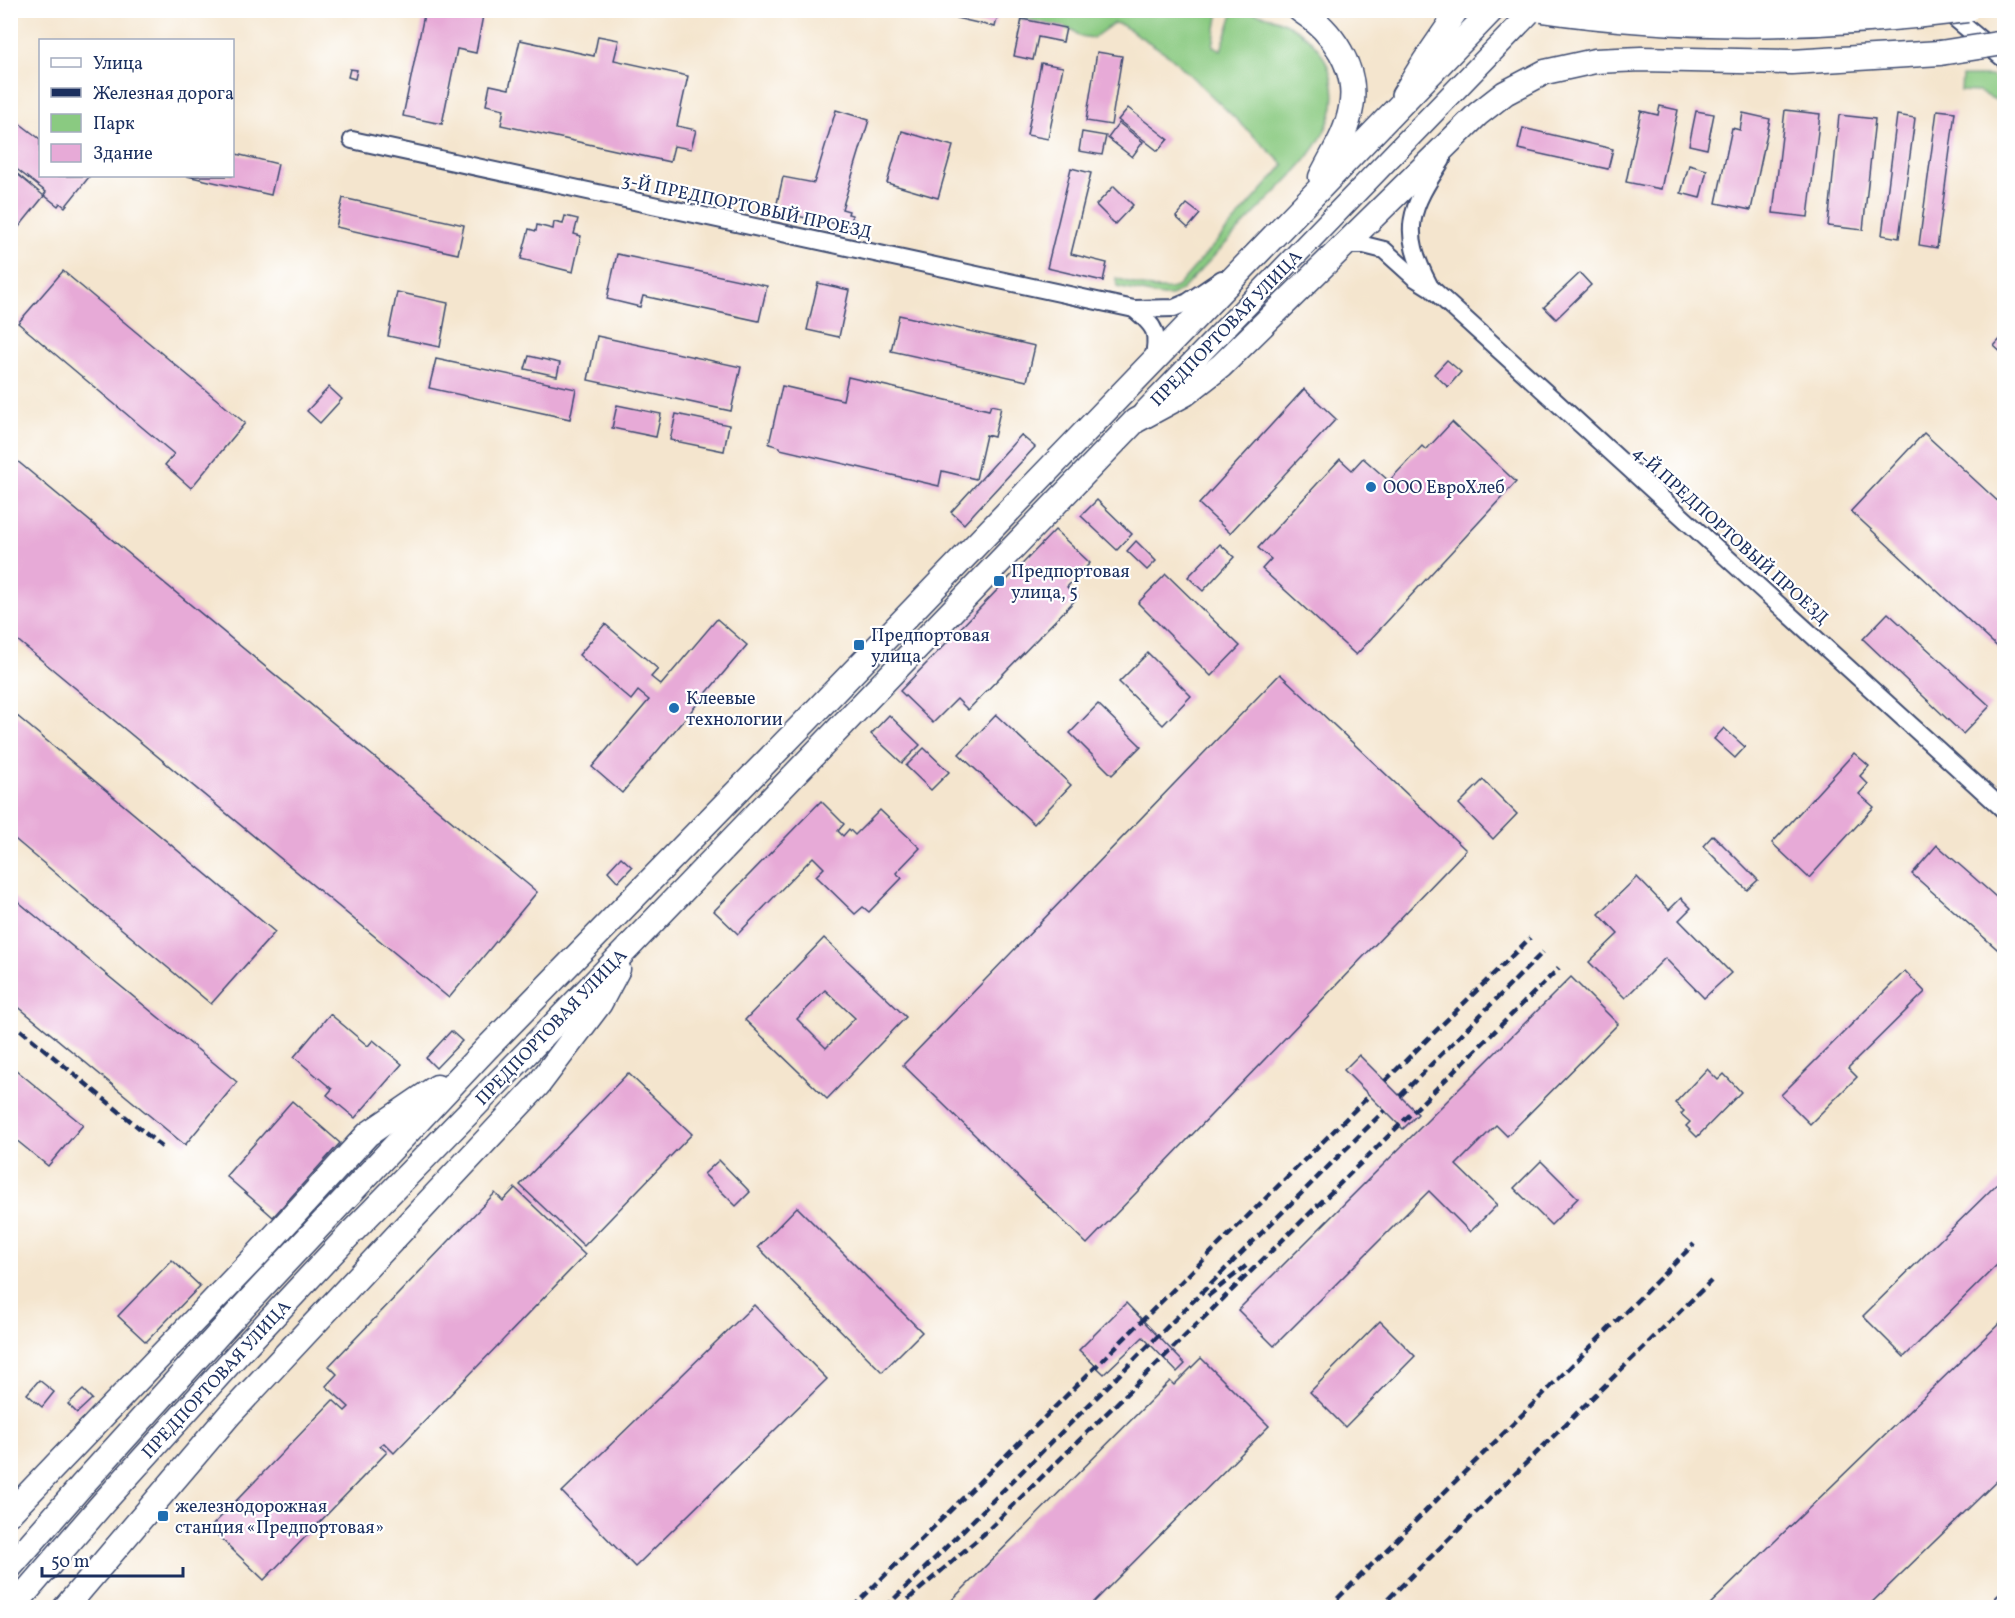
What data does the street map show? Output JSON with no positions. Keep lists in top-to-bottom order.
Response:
{
  "streets": {
    "main road": ["ПРЕДПОРТОВАЯ УЛИЦА"],
    "street": ["3-Й ПРЕДПОРТОВЫЙ ПРОЕЗД", "4-Й ПРЕДПОРТОВЫЙ ПРОЕЗД"]
  },
  "crossings": [
    ["3-Й ПРЕДПОРТОВЫЙ ПРОЕЗД", "ПРЕДПОРТОВАЯ УЛИЦА"]
  ],
  "places": {
    "other": ["ООО ЕвроХлеб", "Клеевые технологии"],
    "transit": ["Предпортовая улица, 5", "Предпортовая улица", "железнодорожная станция «Предпортовая»"]
  },
  "legend": [
    "Улица",
    "Железная дорога",
    "Парк",
    "Здание"
  ],
  "scale_bar": "50 m"
}
